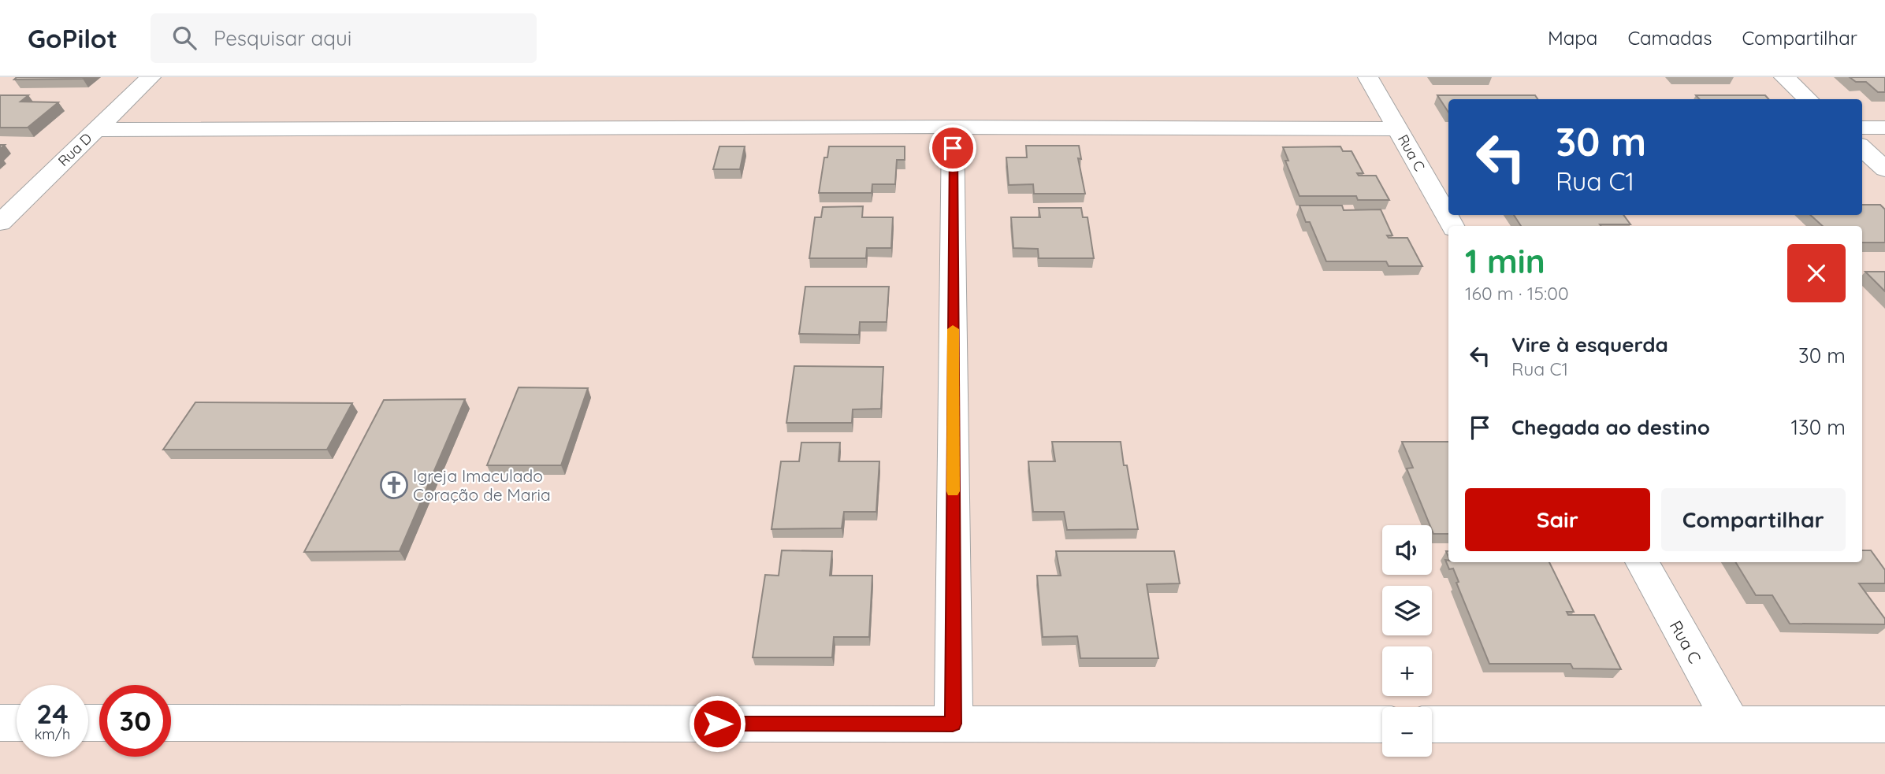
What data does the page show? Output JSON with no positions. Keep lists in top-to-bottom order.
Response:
{
  "streets": {
    "street": ["Rua D", "Rua C"]
  },
  "places": {
    "church": ["Igreja Imaculado Coração de Maria"]
  },
  "page": {
    "header": "GoPilot",
    "search": "Pesquisar aqui",
    "nav": ["Mapa", "Camadas", "Compartilhar"],
    "turn": ["30 m", "Rua C1"],
    "heading": ["1 min", "160 m · 15:00"],
    "list": [
      {
        "name": "Vire à esquerda",
        "note": "Rua C1",
        "value": "30 m"
      },
      {
        "name": "Chegada ao destino",
        "value": "130 m"
      }
    ],
    "buttons": ["Sair", "Compartilhar"],
    "map_buttons": ["+", "−"],
    "speed": "24 km/h",
    "limit": "30"
  }
}
